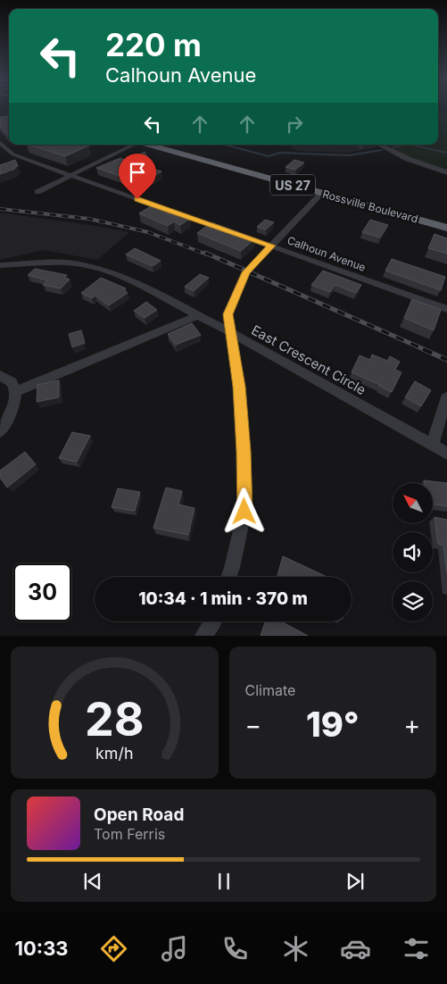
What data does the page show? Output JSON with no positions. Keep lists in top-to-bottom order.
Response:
{
  "streets": {
    "highway": ["US 27", "Rossville Boulevard"],
    "street": ["Calhoun Avenue", "East Crescent Circle"]
  },
  "north": "top left",
  "page": {
    "turn": ["220 m", "Calhoun Avenue"],
    "limit": "30",
    "trip": "10:34 · 1 min · 370 m",
    "tile": "Climate",
    "heat": ["−", "19°", "+"],
    "song": ["Open Road", "Tom Ferris"],
    "tabs": "10:33",
    "gauge": ["28", "km/h"]
  }
}
